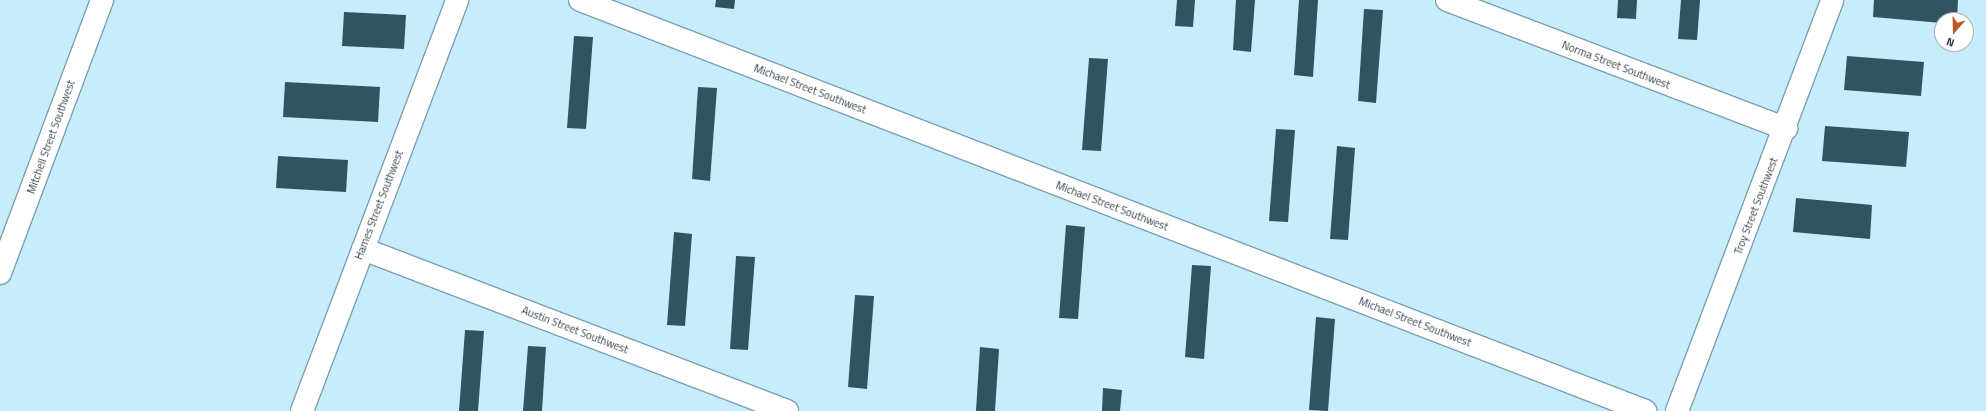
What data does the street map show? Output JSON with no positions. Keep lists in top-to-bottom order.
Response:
{
  "streets": {
    "street": [
      "Norma Street Southwest",
      "Michael Street Southwest",
      "Mitchell Street Southwest",
      "Hames Street Southwest",
      "Troy Street Southwest",
      "Austin Street Southwest"
    ]
  },
  "crossings": [
    ["Norma Street Southwest", "Troy Street Southwest"],
    ["Hames Street Southwest", "Austin Street Southwest"]
  ],
  "north": "bottom"
}
